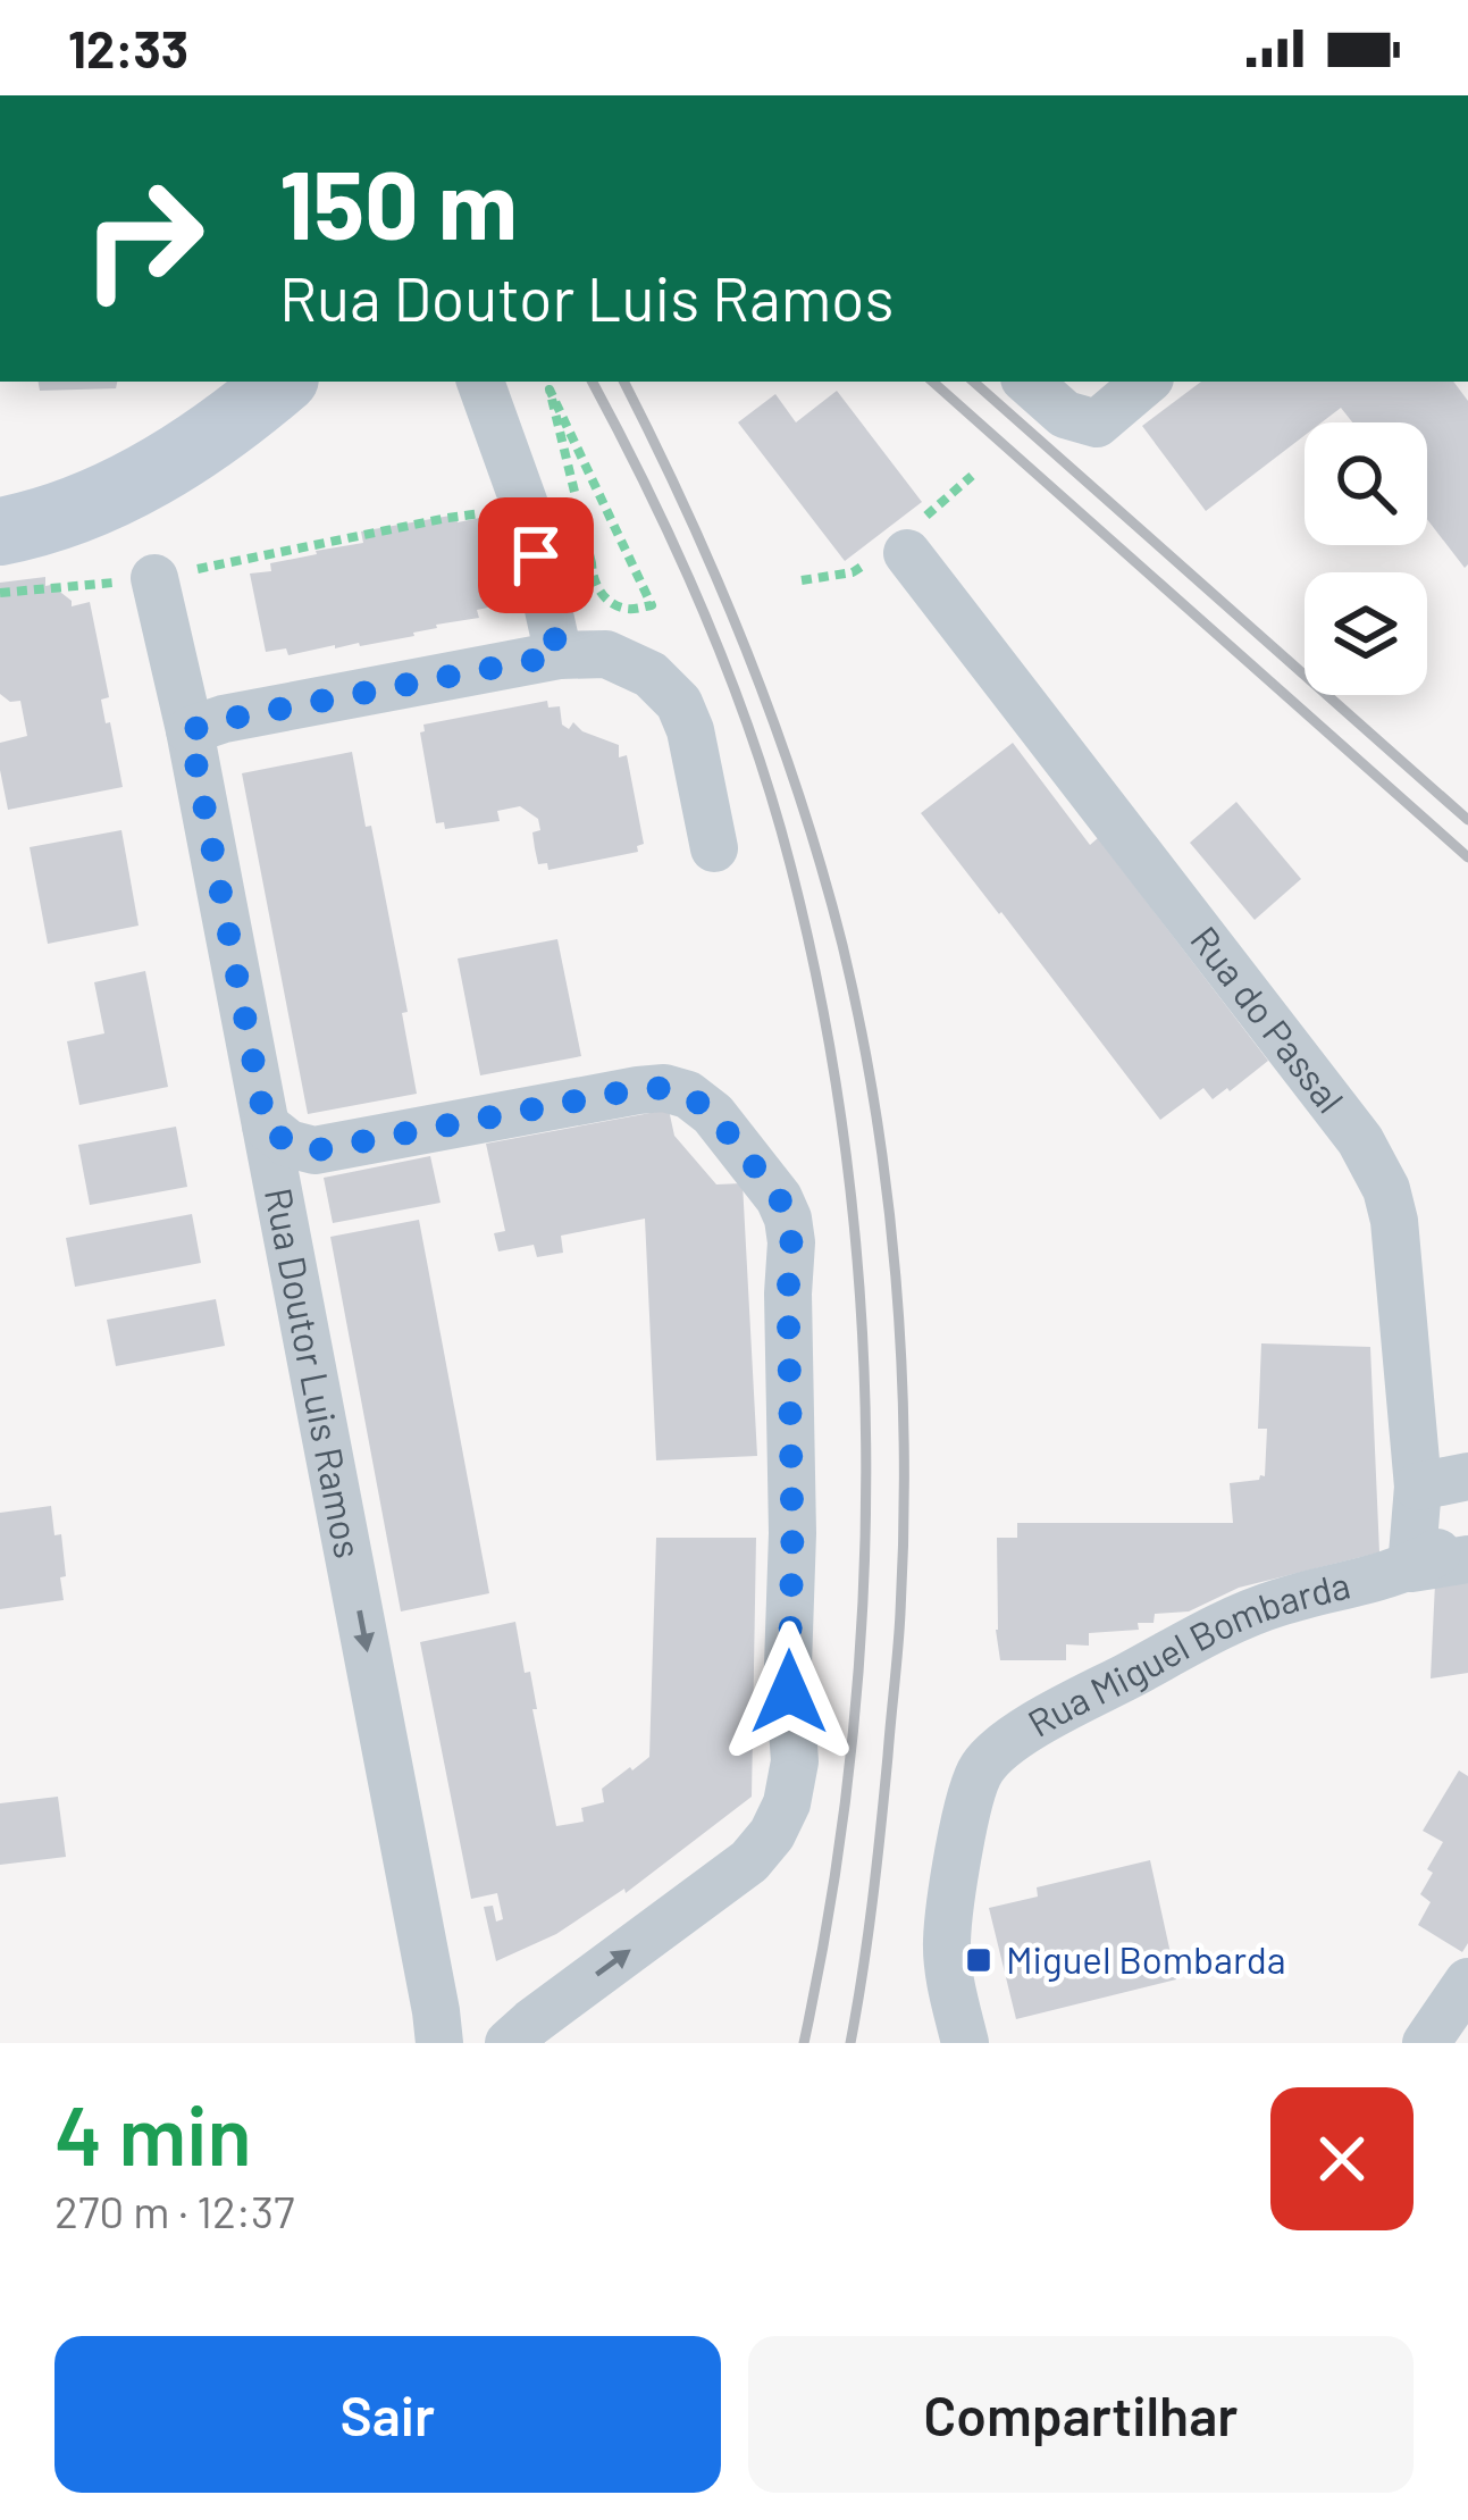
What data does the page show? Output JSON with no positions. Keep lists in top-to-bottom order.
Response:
{
  "streets": {
    "street": ["Rua do Passal", "Rua Doutor Luis Ramos", "Rua Miguel Bombarda"]
  },
  "crossings": [
    ["Rua do Passal", "Rua Miguel Bombarda"]
  ],
  "one_way": ["Rua Doutor Luis Ramos"],
  "places": {
    "transit": ["Miguel Bombarda"]
  },
  "page": {
    "status": "12:33",
    "turn": ["150 m", "Rua Doutor Luis Ramos"],
    "heading": ["4 min", "270 m · 12:37"],
    "buttons": ["Sair", "Compartilhar"]
  }
}
